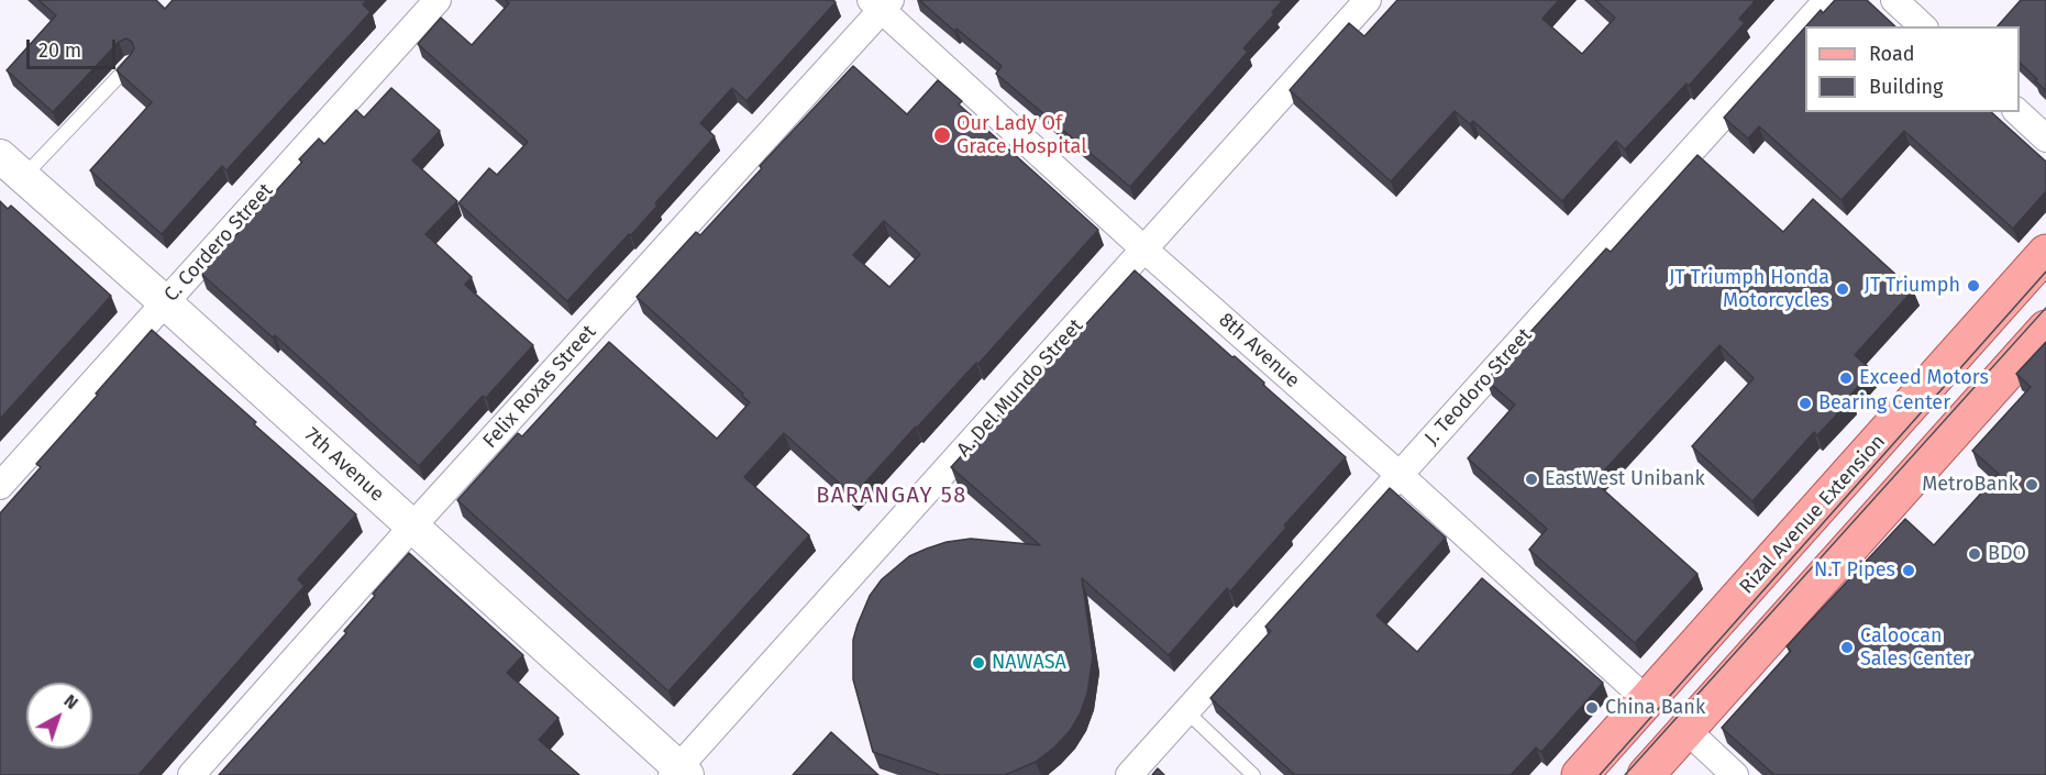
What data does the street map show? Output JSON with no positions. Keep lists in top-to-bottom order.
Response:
{
  "streets": {
    "main road": ["Rizal Avenue Extension"],
    "street": [
      "C. Cordero Street",
      "8th Avenue",
      "Felix Roxas Street",
      "J. Teodoro Street",
      "A. Del Mundo Street",
      "7th Avenue"
    ]
  },
  "crossings": [
    ["C. Cordero Street", "7th Avenue"],
    ["8th Avenue", "Felix Roxas Street"],
    ["8th Avenue", "J. Teodoro Street"],
    ["8th Avenue", "A. Del Mundo Street"],
    ["8th Avenue", "Rizal Avenue Extension"],
    ["Felix Roxas Street", "7th Avenue"],
    ["A. Del Mundo Street", "7th Avenue"]
  ],
  "districts": ["BARANGAY 58"],
  "places": [
    "Our Lady Of Grace Hospital",
    "JT Triumph",
    "JT Triumph Honda Motorcycles",
    "Exceed Motors",
    "Bearing Center",
    "EastWest Unibank",
    "MetroBank",
    "BDO",
    "N.T Pipes",
    "Caloocan Sales Center",
    "NAWASA",
    "China Bank"
  ],
  "legend": ["Road", "Building"],
  "scale_bar": "20 m",
  "north": "top right"
}
